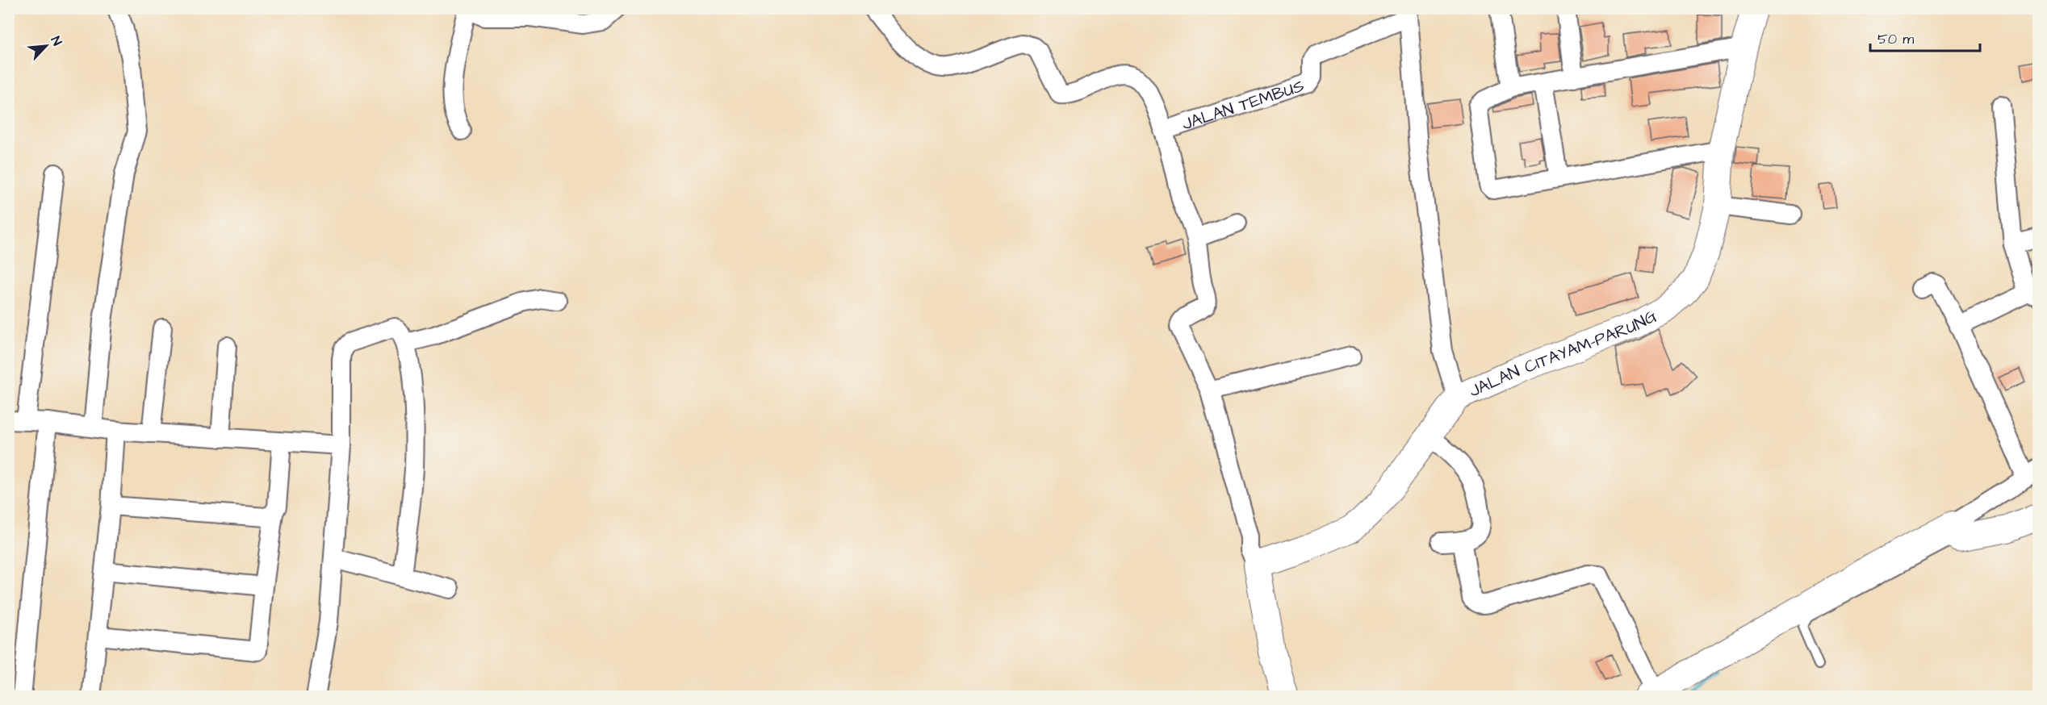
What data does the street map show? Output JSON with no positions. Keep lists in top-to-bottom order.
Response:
{
  "streets": {
    "main road": ["JALAN CITAYAM-PARUNG"],
    "street": ["JALAN TEMBUS"]
  },
  "scale_bar": "50 m",
  "north": "top right"
}
